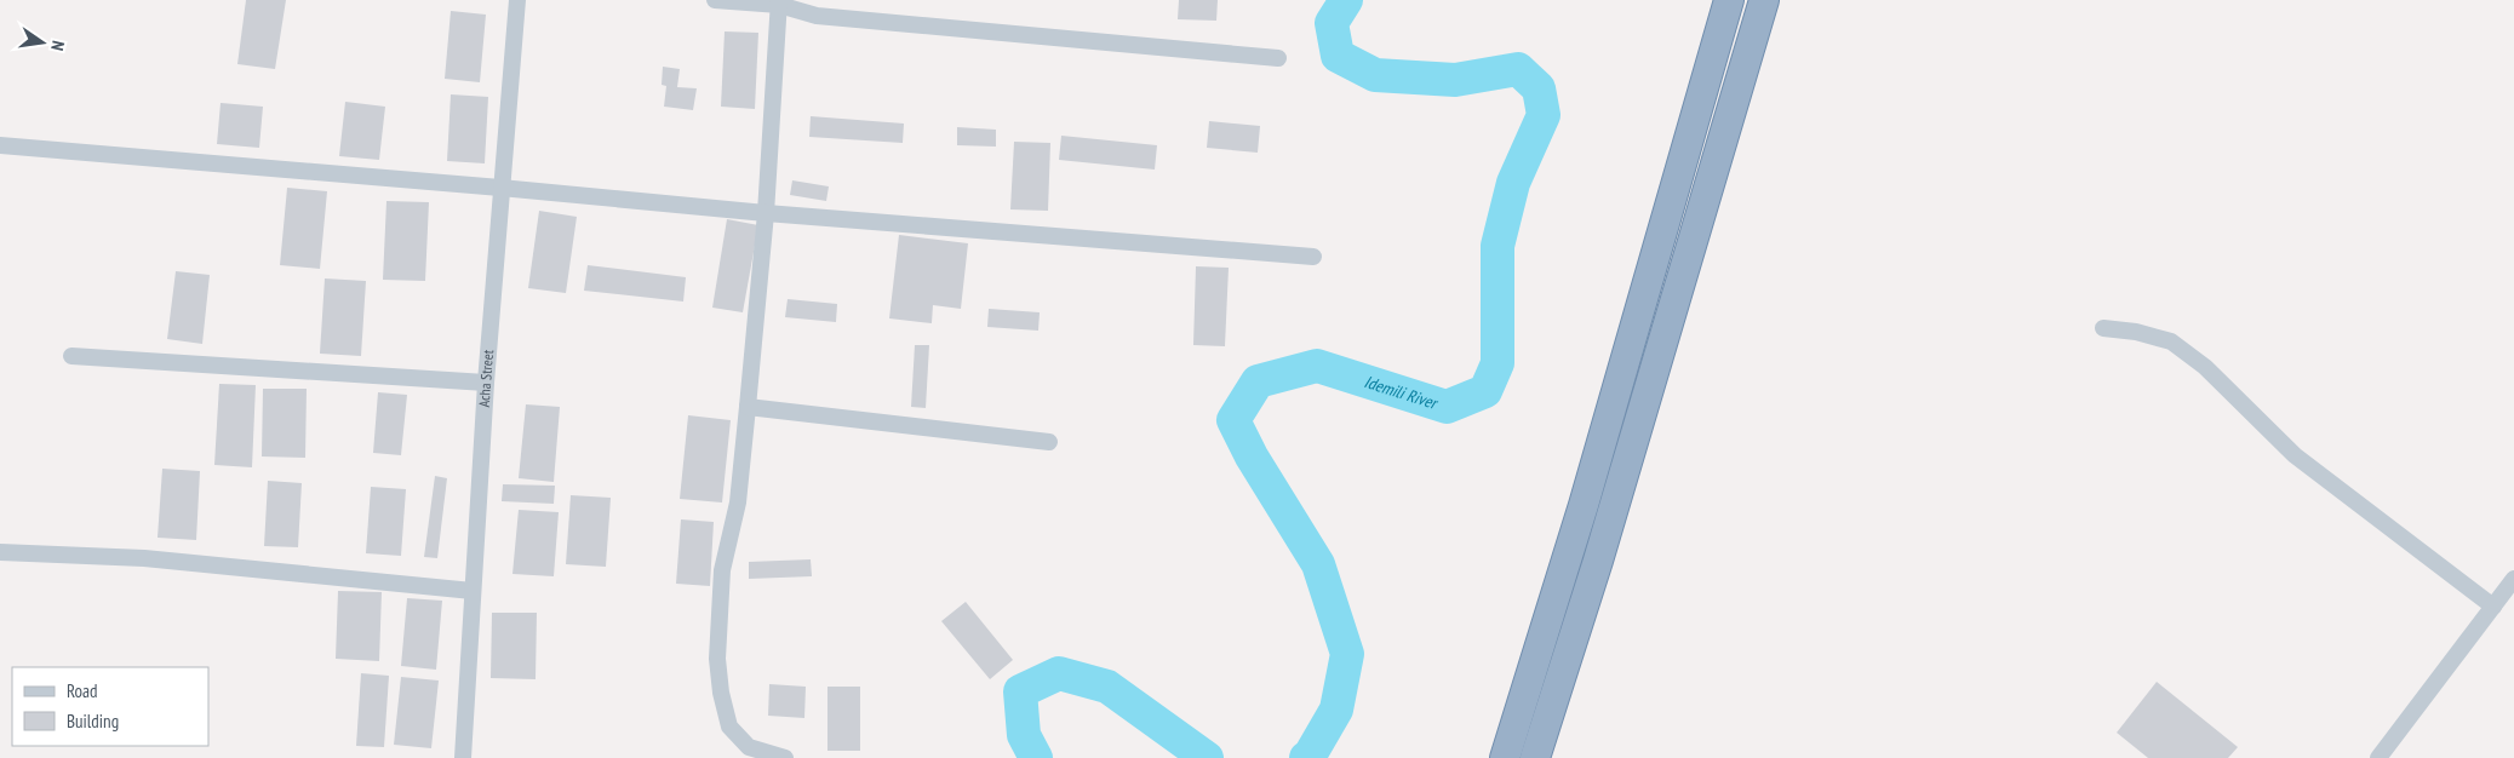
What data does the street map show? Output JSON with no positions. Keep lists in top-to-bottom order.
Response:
{
  "streets": {
    "street": ["Acha Street"]
  },
  "water": ["Idemili River"],
  "legend": ["Road", "Building"],
  "north": "right"
}
